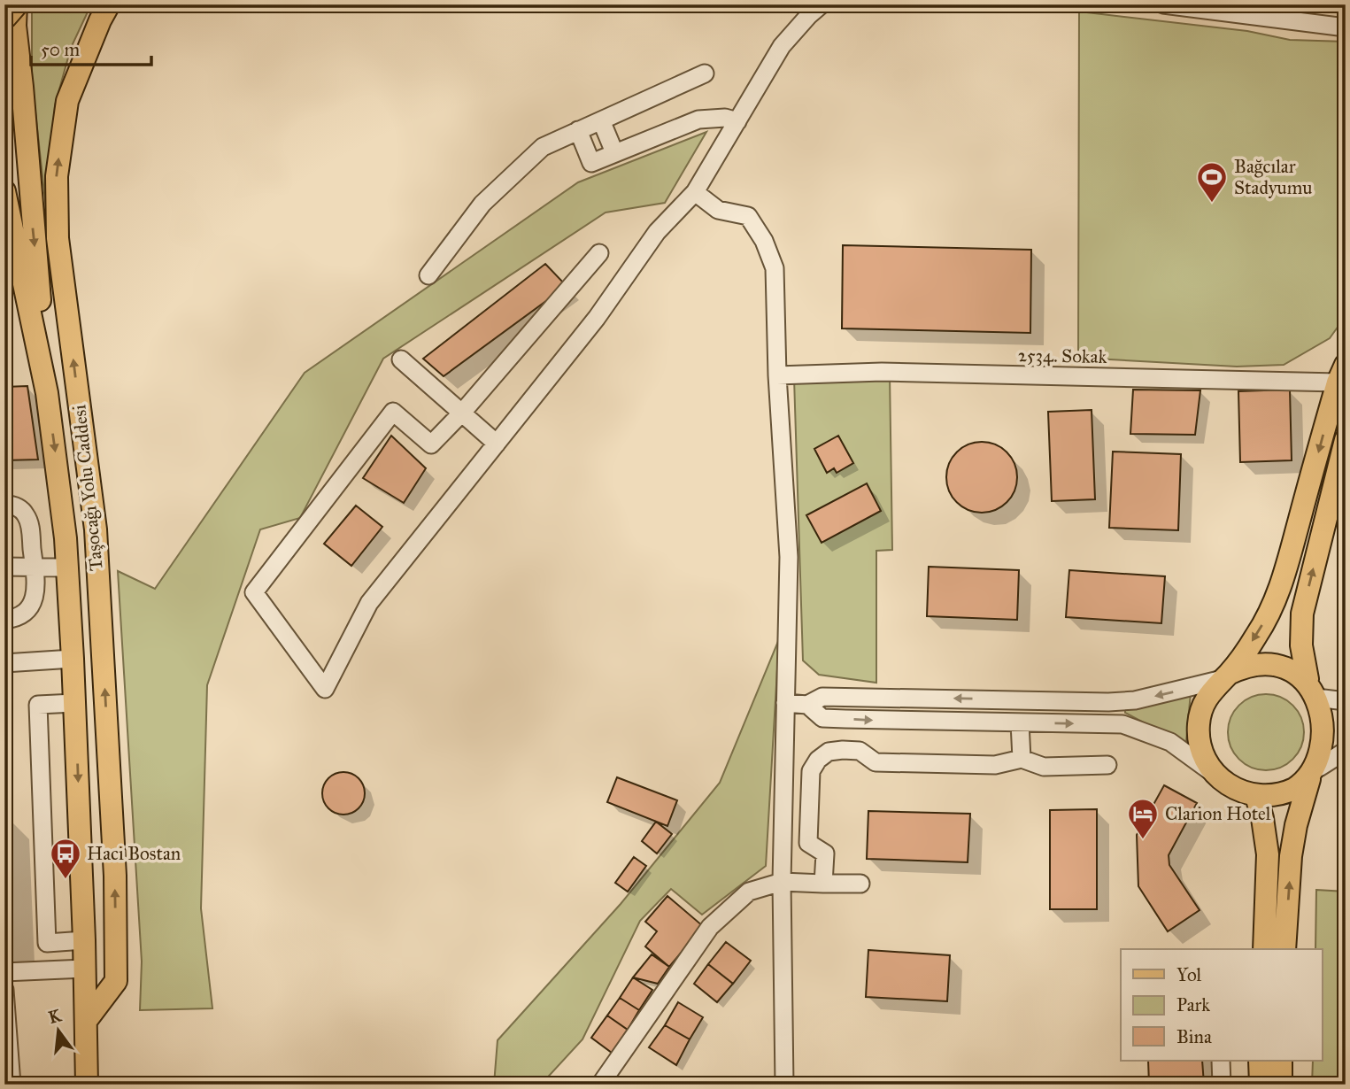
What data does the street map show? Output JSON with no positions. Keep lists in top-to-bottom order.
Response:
{
  "streets": {
    "main road": ["Taşocağı Yolu Caddesi"],
    "street": ["2534. Sokak"]
  },
  "places": {
    "sports": ["Bağcılar Stadyumu"],
    "hotel": ["Clarion Hotel"],
    "bus stop": ["Haci Bostan"]
  },
  "legend": ["Yol", "Park", "Bina"],
  "scale_bar": "50 m",
  "north": "top"
}
